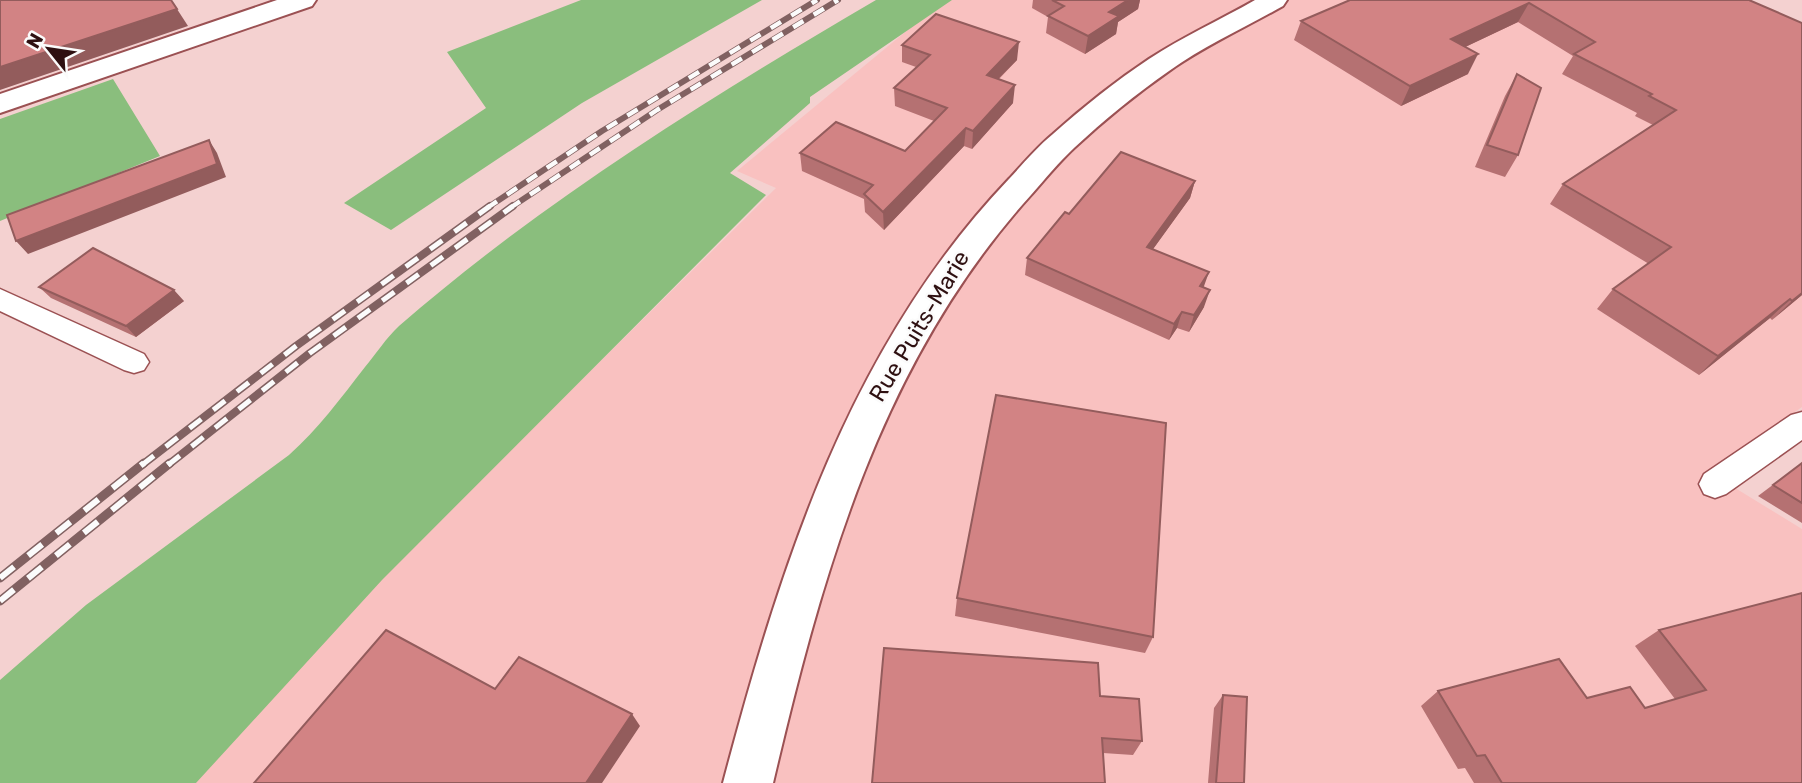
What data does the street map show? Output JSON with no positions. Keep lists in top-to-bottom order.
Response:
{
  "streets": {
    "street": ["Rue Puits-Marie"]
  },
  "north": "top left"
}
